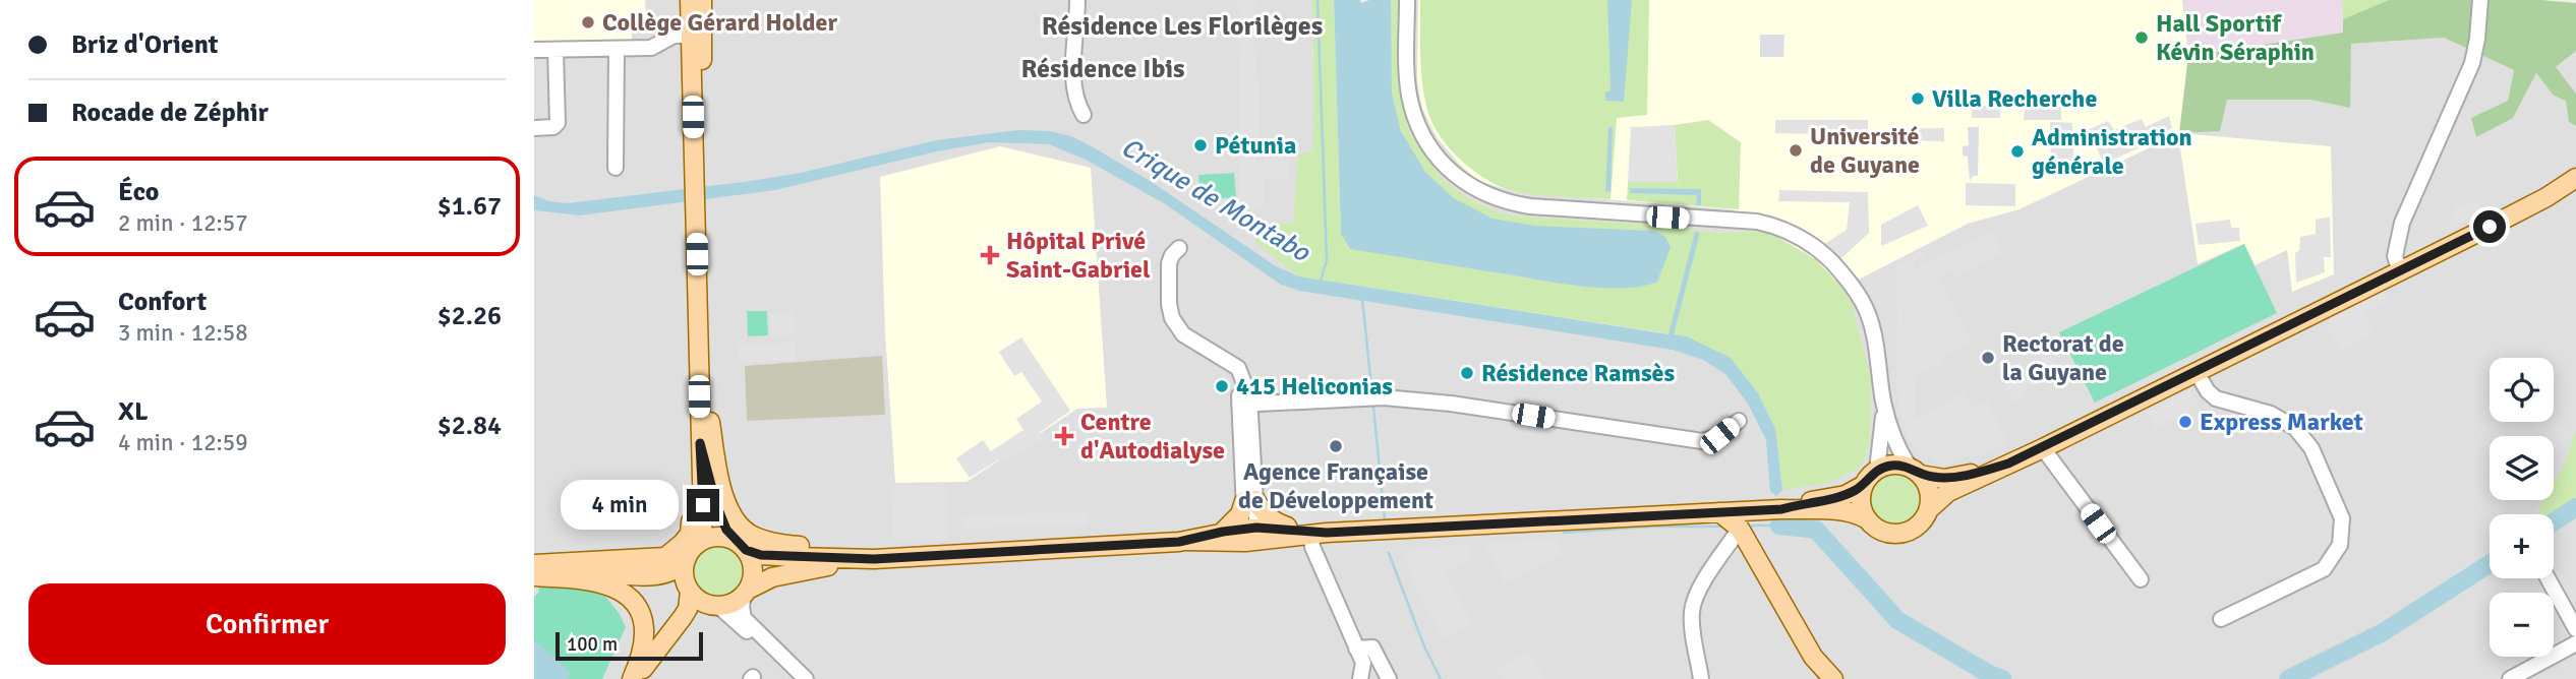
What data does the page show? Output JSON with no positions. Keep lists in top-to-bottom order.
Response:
{
  "districts": ["Résidence Les Florilèges", "Résidence Ibis"],
  "water": ["Crique de Montabo"],
  "places": {
    "other": [
      "Collège Gérard Holder",
      "Hall Sportif Kévin Séraphin",
      "Villa Recherche",
      "Pétunia",
      "Université de Guyane",
      "Administration générale",
      "Rectorat de la Guyane",
      "Résidence Ramsès",
      "415 Heliconias",
      "Express Market",
      "Agence Française de Développement"
    ],
    "health": ["Hôpital Privé Saint-Gabriel", "Centre d'Autodialyse"]
  },
  "scale_bar": "100 m",
  "page": {
    "banner": ["Briz d'Orient", "Rocade de Zéphir"],
    "list": [
      {
        "name": "Éco",
        "note": "2 min · 12:57",
        "value": "$1.67"
      },
      {
        "name": "Confort",
        "note": "3 min · 12:58",
        "value": "$2.26"
      },
      {
        "name": "XL",
        "note": "4 min · 12:59",
        "value": "$2.84"
      }
    ],
    "map_buttons": ["+", "−"],
    "bubble": "4 min",
    "buttons": "Confirmer",
    "scale": "100 m"
  }
}
